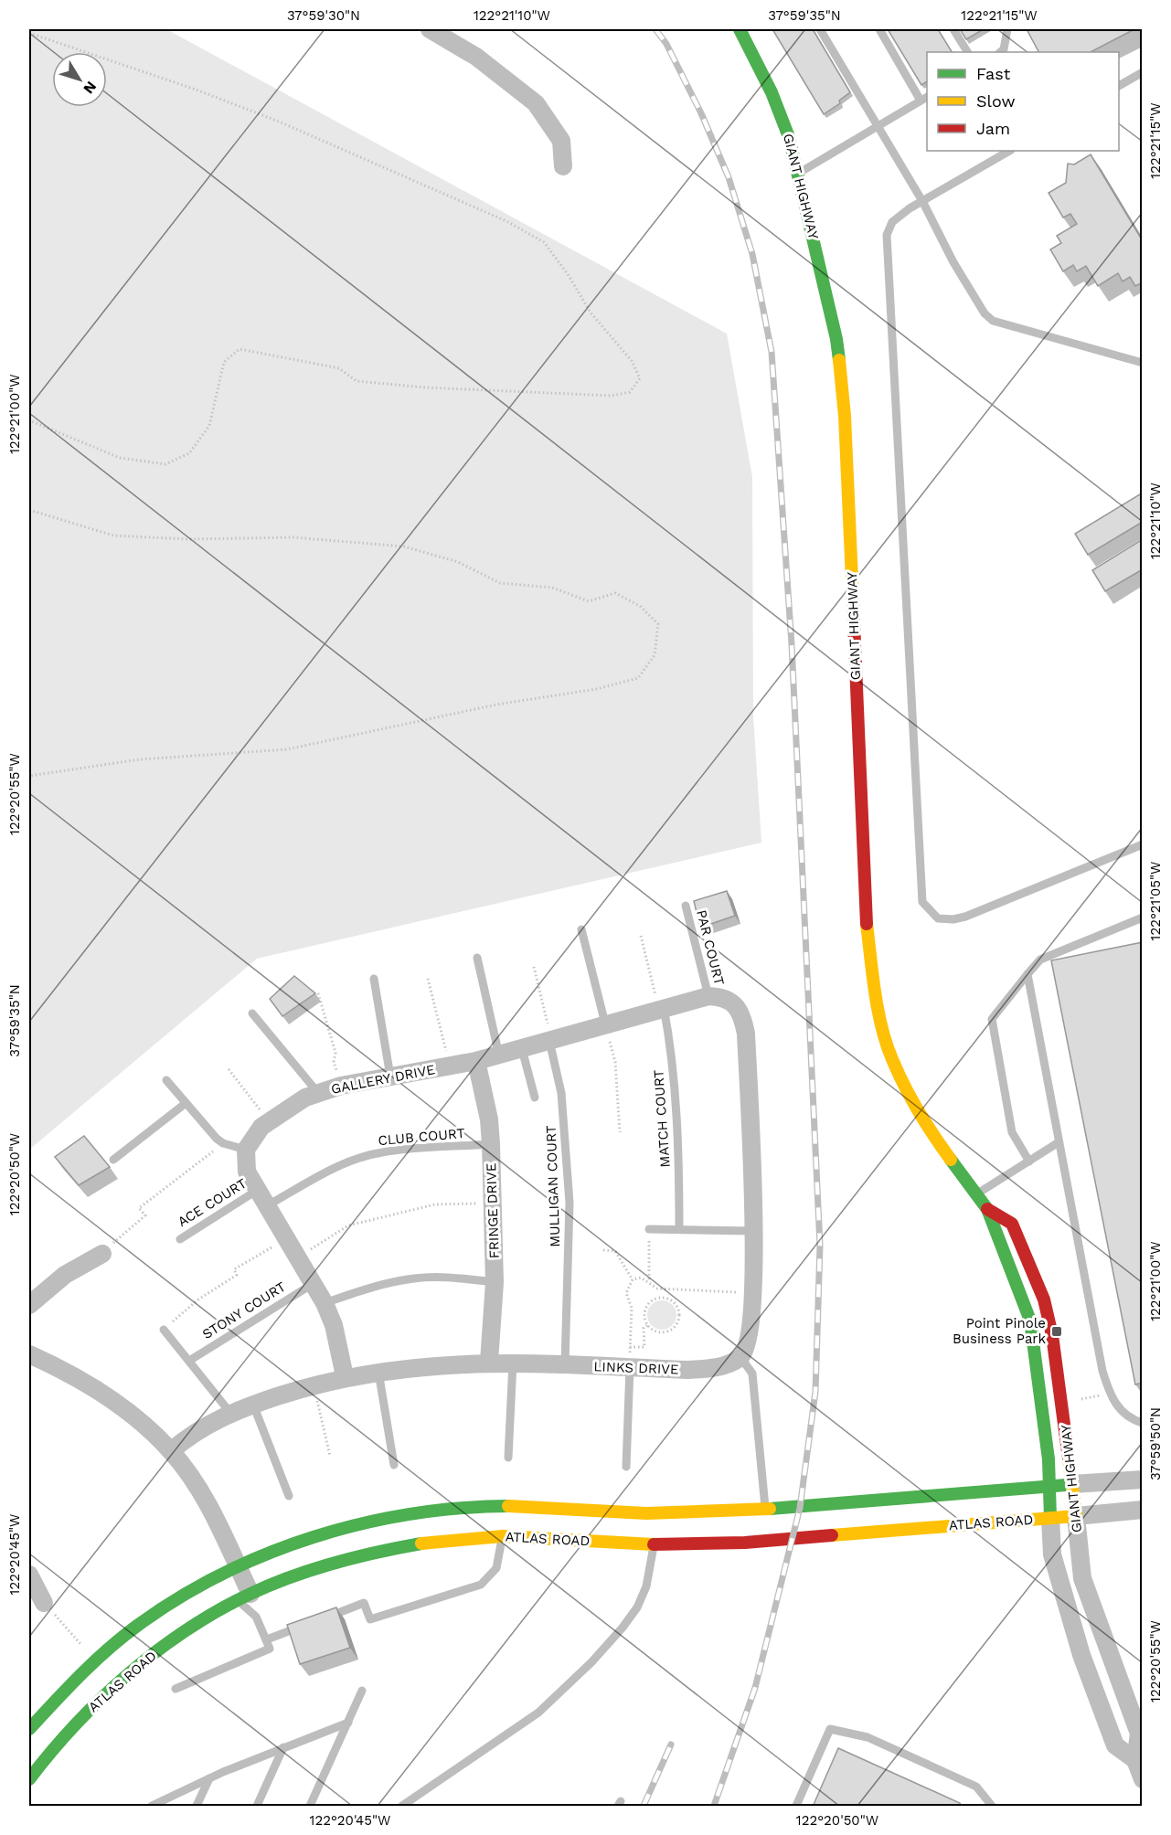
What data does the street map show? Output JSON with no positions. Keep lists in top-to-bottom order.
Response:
{
  "streets": {
    "street": [
      "GIANT HIGHWAY",
      "GALLERY DRIVE",
      "FRINGE DRIVE",
      "LINKS DRIVE",
      "ATLAS ROAD"
    ],
    "lane": [
      "PAR COURT",
      "MATCH COURT",
      "CLUB COURT",
      "MULLIGAN COURT",
      "ACE COURT",
      "STONY COURT"
    ]
  },
  "crossings": [
    ["GIANT HIGHWAY", "ATLAS ROAD"],
    ["PAR COURT", "GALLERY DRIVE"],
    ["GALLERY DRIVE", "MATCH COURT"],
    ["GALLERY DRIVE", "MULLIGAN COURT"],
    ["GALLERY DRIVE", "FRINGE DRIVE"],
    ["CLUB COURT", "FRINGE DRIVE"],
    ["MULLIGAN COURT", "LINKS DRIVE"],
    ["FRINGE DRIVE", "LINKS DRIVE"]
  ],
  "places": {
    "transit": ["Point Pinole Business Park"]
  },
  "legend": ["Fast", "Slow", "Jam"],
  "north": "bottom right",
  "coordinates": [
    "37°59'30\"N",
    "122°21'10\"W",
    "37°59'35\"N",
    "122°21'15\"W",
    "122°21'00\"W",
    "122°20'55\"W",
    "122°21'05\"W",
    "122°20'50\"W",
    "37°59'50\"N",
    "122°20'45\"W"
  ]
}
